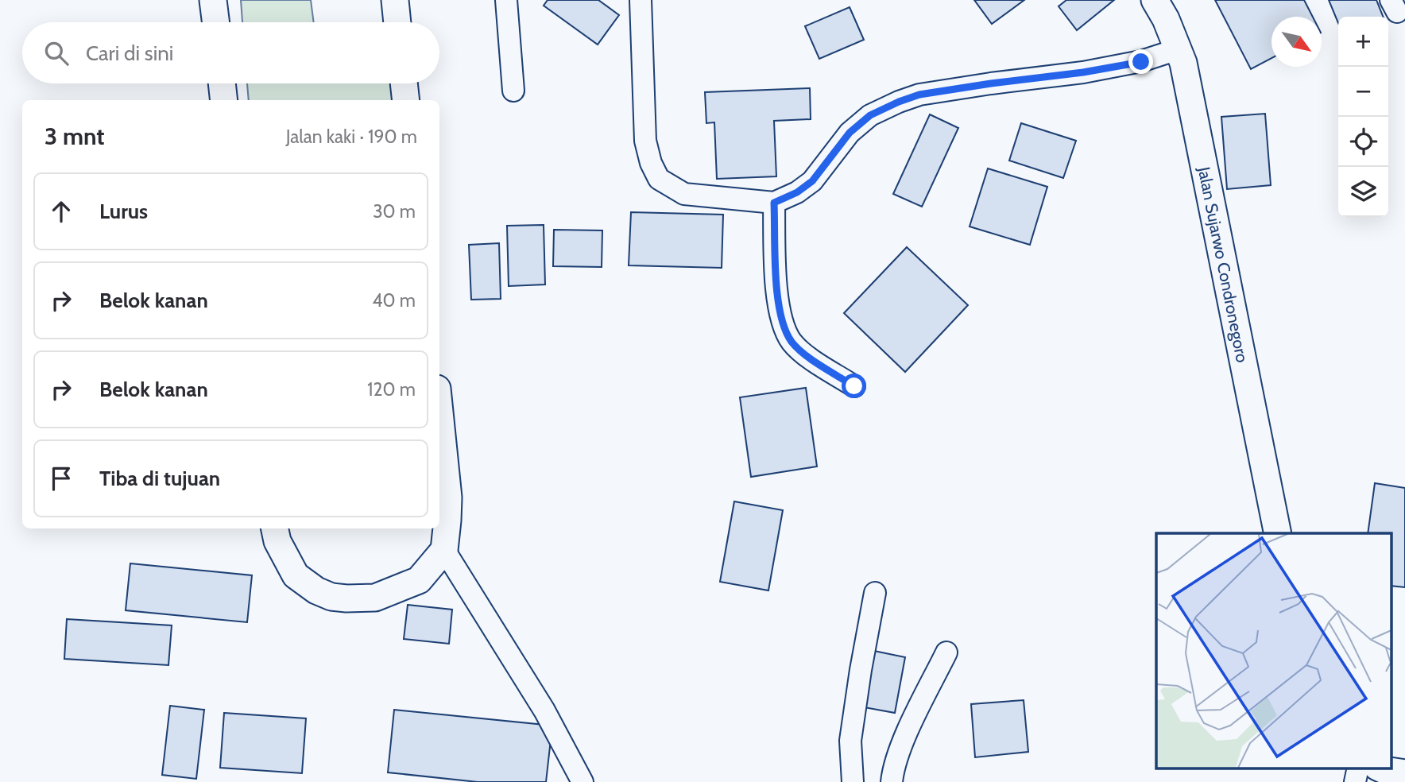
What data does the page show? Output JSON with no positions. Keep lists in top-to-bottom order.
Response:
{
  "streets": {
    "street": ["Jalan Sujarwo Condronegoro"]
  },
  "north": "bottom right",
  "page": {
    "map_buttons": ["+", "−"],
    "search": "Cari di sini",
    "heading": ["3 mnt", "Jalan kaki · 190 m"],
    "list": [
      ["Lurus", "30 m"],
      ["Belok kanan", "40 m"],
      ["Belok kanan", "120 m"],
      "Tiba di tujuan"
    ]
  }
}
